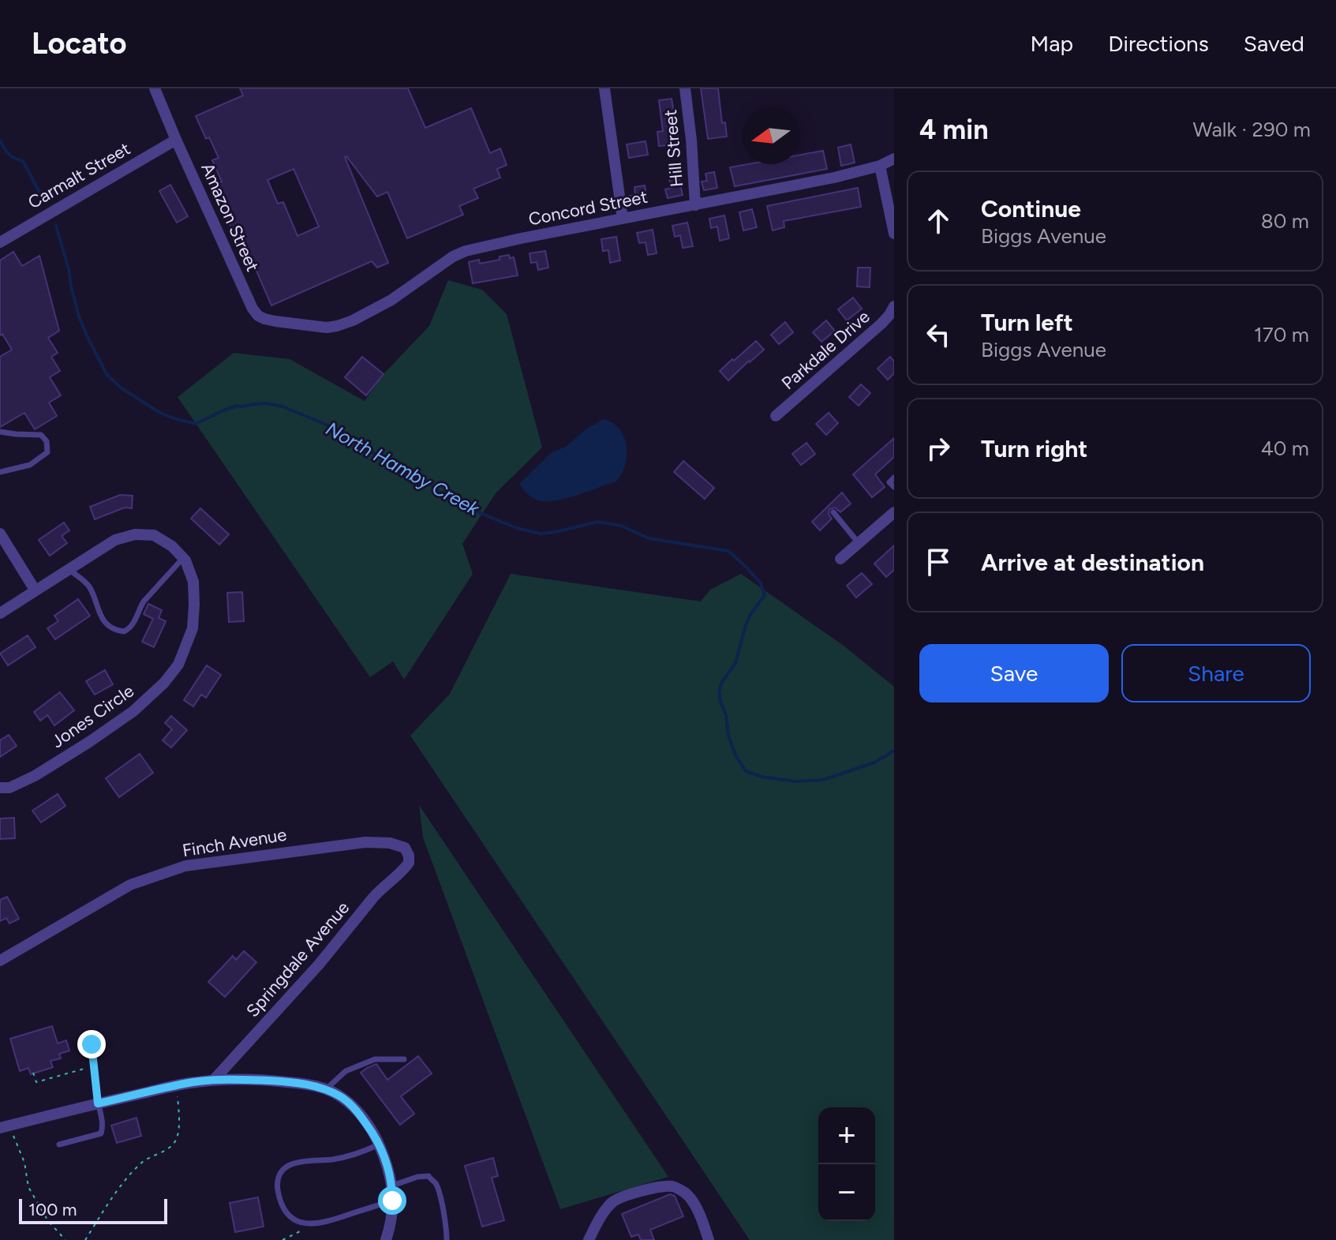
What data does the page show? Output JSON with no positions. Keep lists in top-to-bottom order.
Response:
{
  "streets": {
    "street": [
      "Hill Street",
      "Carmalt Street",
      "Concord Street",
      "Amazon Street",
      "Parkdale Drive",
      "Jones Circle",
      "Finch Avenue",
      "Springdale Avenue"
    ]
  },
  "crossings": [
    ["Hill Street", "Concord Street"],
    ["Carmalt Street", "Amazon Street"],
    ["Concord Street", "Amazon Street"],
    ["Finch Avenue", "Springdale Avenue"]
  ],
  "water": ["North Hamby Creek"],
  "scale_bar": "100 m",
  "north": "left",
  "page": {
    "header": "Locato",
    "nav": ["Map", "Directions", "Saved"],
    "heading": ["4 min", "Walk · 290 m"],
    "list": [
      ["Continue", "Biggs Avenue", "80 m"],
      ["Turn left", "Biggs Avenue", "170 m"],
      ["Turn right", "40 m"],
      "Arrive at destination"
    ],
    "buttons": ["Save", "Share"],
    "map_buttons": ["+", "−"],
    "scale": "100 m"
  }
}
